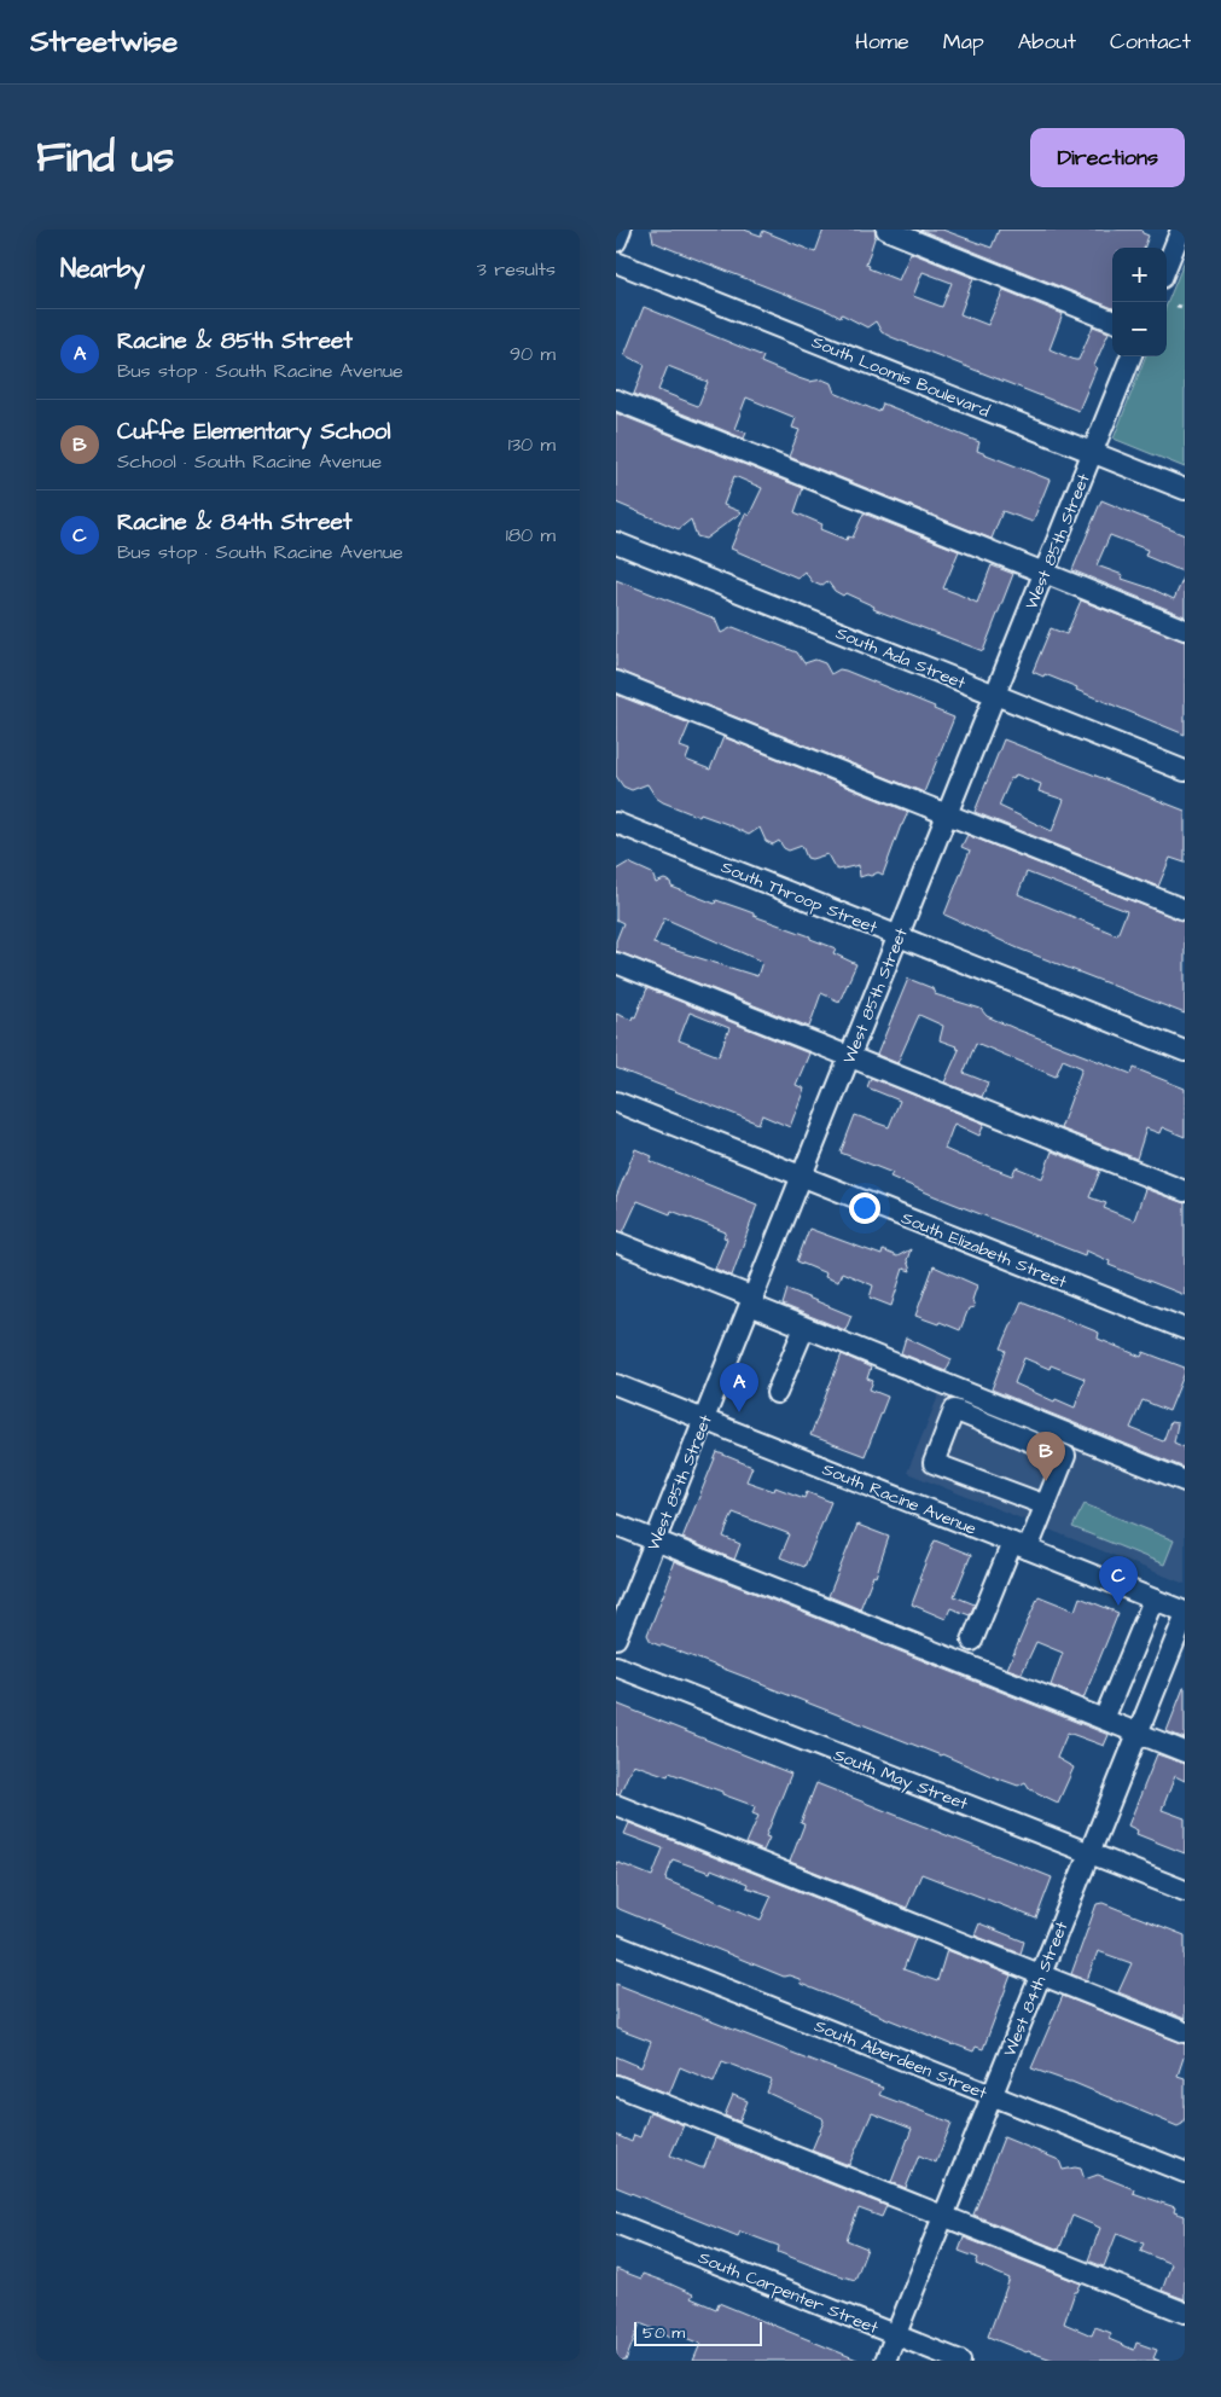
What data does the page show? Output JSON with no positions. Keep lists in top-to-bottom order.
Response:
{
  "streets": {
    "street": [
      "South Loomis Boulevard",
      "West 85th Street",
      "South Ada Street",
      "South Throop Street",
      "South Elizabeth Street",
      "South Racine Avenue",
      "South May Street",
      "West 84th Street",
      "South Aberdeen Street",
      "South Carpenter Street"
    ]
  },
  "crossings": [
    ["South Loomis Boulevard", "West 85th Street"],
    ["West 85th Street", "South Ada Street"],
    ["West 85th Street", "South Throop Street"],
    ["West 85th Street", "South Elizabeth Street"],
    ["West 85th Street", "South Racine Avenue"],
    ["South May Street", "West 84th Street"],
    ["West 84th Street", "South Aberdeen Street"],
    ["West 84th Street", "South Carpenter Street"]
  ],
  "scale_bar": "50 m",
  "page": {
    "header": "Streetwise",
    "nav": [
      "Home",
      "Map",
      "About",
      "Contact"
    ],
    "title": "Find us",
    "buttons": "Directions",
    "heading": ["Nearby", "3 results"],
    "map_buttons": ["+", "−"],
    "list": [
      {
        "mark": "A",
        "name": "Racine & 85th Street",
        "note": "Bus stop · South Racine Avenue",
        "value": "90 m"
      },
      {
        "mark": "B",
        "name": "Cuffe Elementary School",
        "note": "School · South Racine Avenue",
        "value": "130 m"
      },
      {
        "mark": "C",
        "name": "Racine & 84th Street",
        "note": "Bus stop · South Racine Avenue",
        "value": "180 m"
      }
    ],
    "pins": ["A", "B", "C"],
    "scale": "50 m"
  }
}
